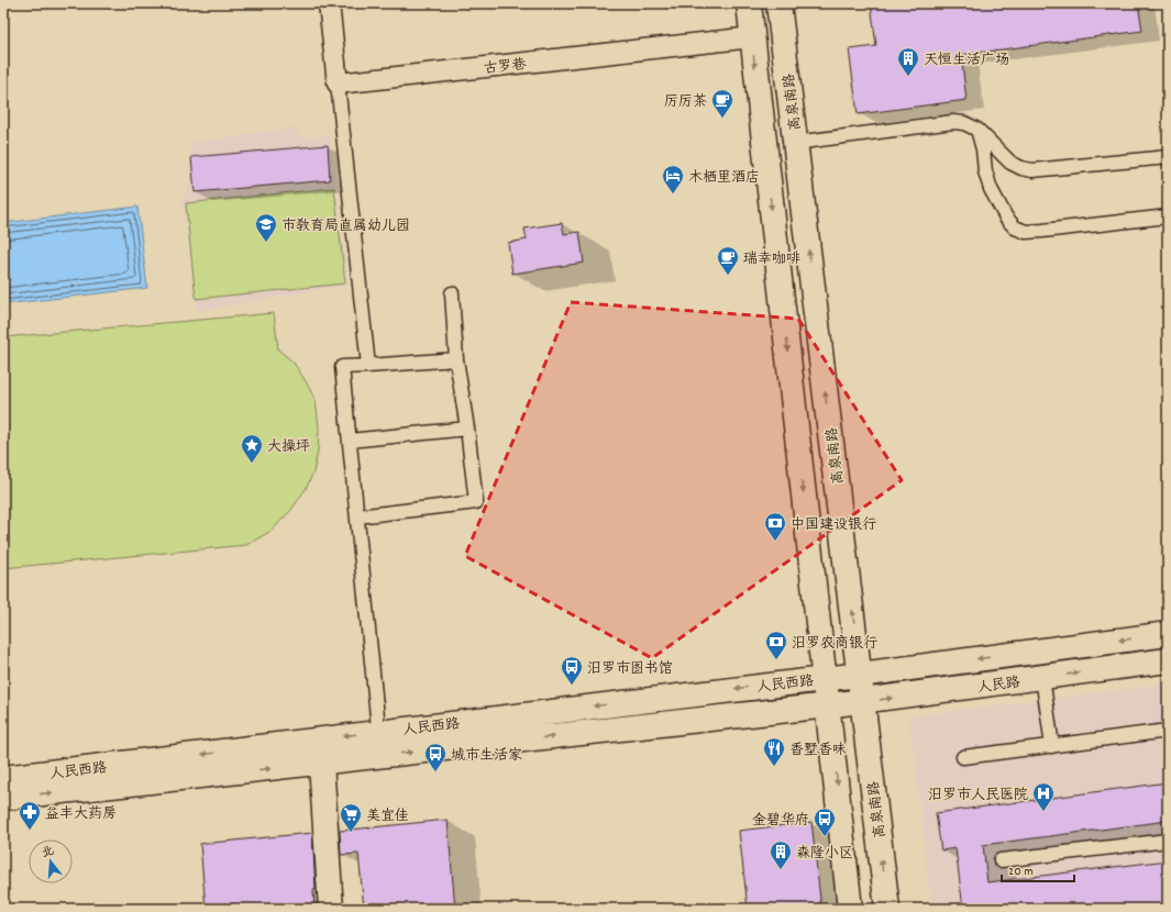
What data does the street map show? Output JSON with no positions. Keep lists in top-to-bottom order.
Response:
{
  "streets": {
    "street": [
      "古罗巷",
      "高泉南路",
      "人民西路",
      "人民路"
    ]
  },
  "crossings": [
    ["高泉南路", "人民西路"],
    ["高泉南路", "人民路"],
    ["人民西路", "人民路"]
  ],
  "places": {
    "building": ["天恒生活广场", "森隆小区"],
    "cafe": ["厉厉茶", "瑞幸咖啡"],
    "hotel": ["木栖里酒店"],
    "school or university": ["市教育局直属幼儿园"],
    "place": ["大操坪"],
    "bank": ["中国建设银行", "汨罗农商银行"],
    "bus stop": ["汨罗市图书馆", "城市生活家", "金碧华府"],
    "restaurant": ["香墅香味"],
    "hospital": ["汨罗市人民医院"],
    "pharmacy": ["益丰大药房"],
    "supermarket": ["美宜佳"]
  },
  "scale_bar": "20 m",
  "north": "top"
}
